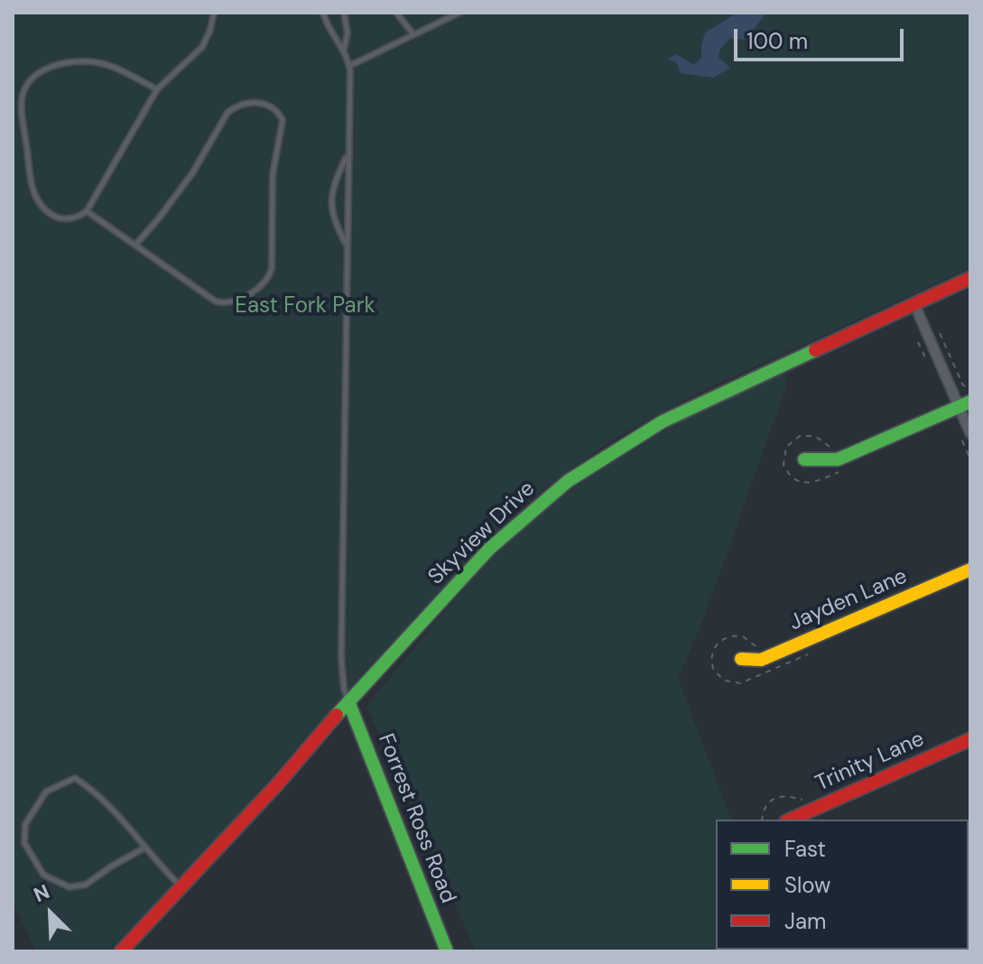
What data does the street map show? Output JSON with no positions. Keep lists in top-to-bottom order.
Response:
{
  "streets": {
    "street": [
      "Skyview Drive",
      "Jayden Lane",
      "Trinity Lane",
      "Forrest Ross Road"
    ]
  },
  "crossings": [
    ["Skyview Drive", "Forrest Ross Road"]
  ],
  "parks": ["East Fork Park"],
  "legend": ["Fast", "Slow", "Jam"],
  "scale_bar": "100 m",
  "north": "top left"
}
